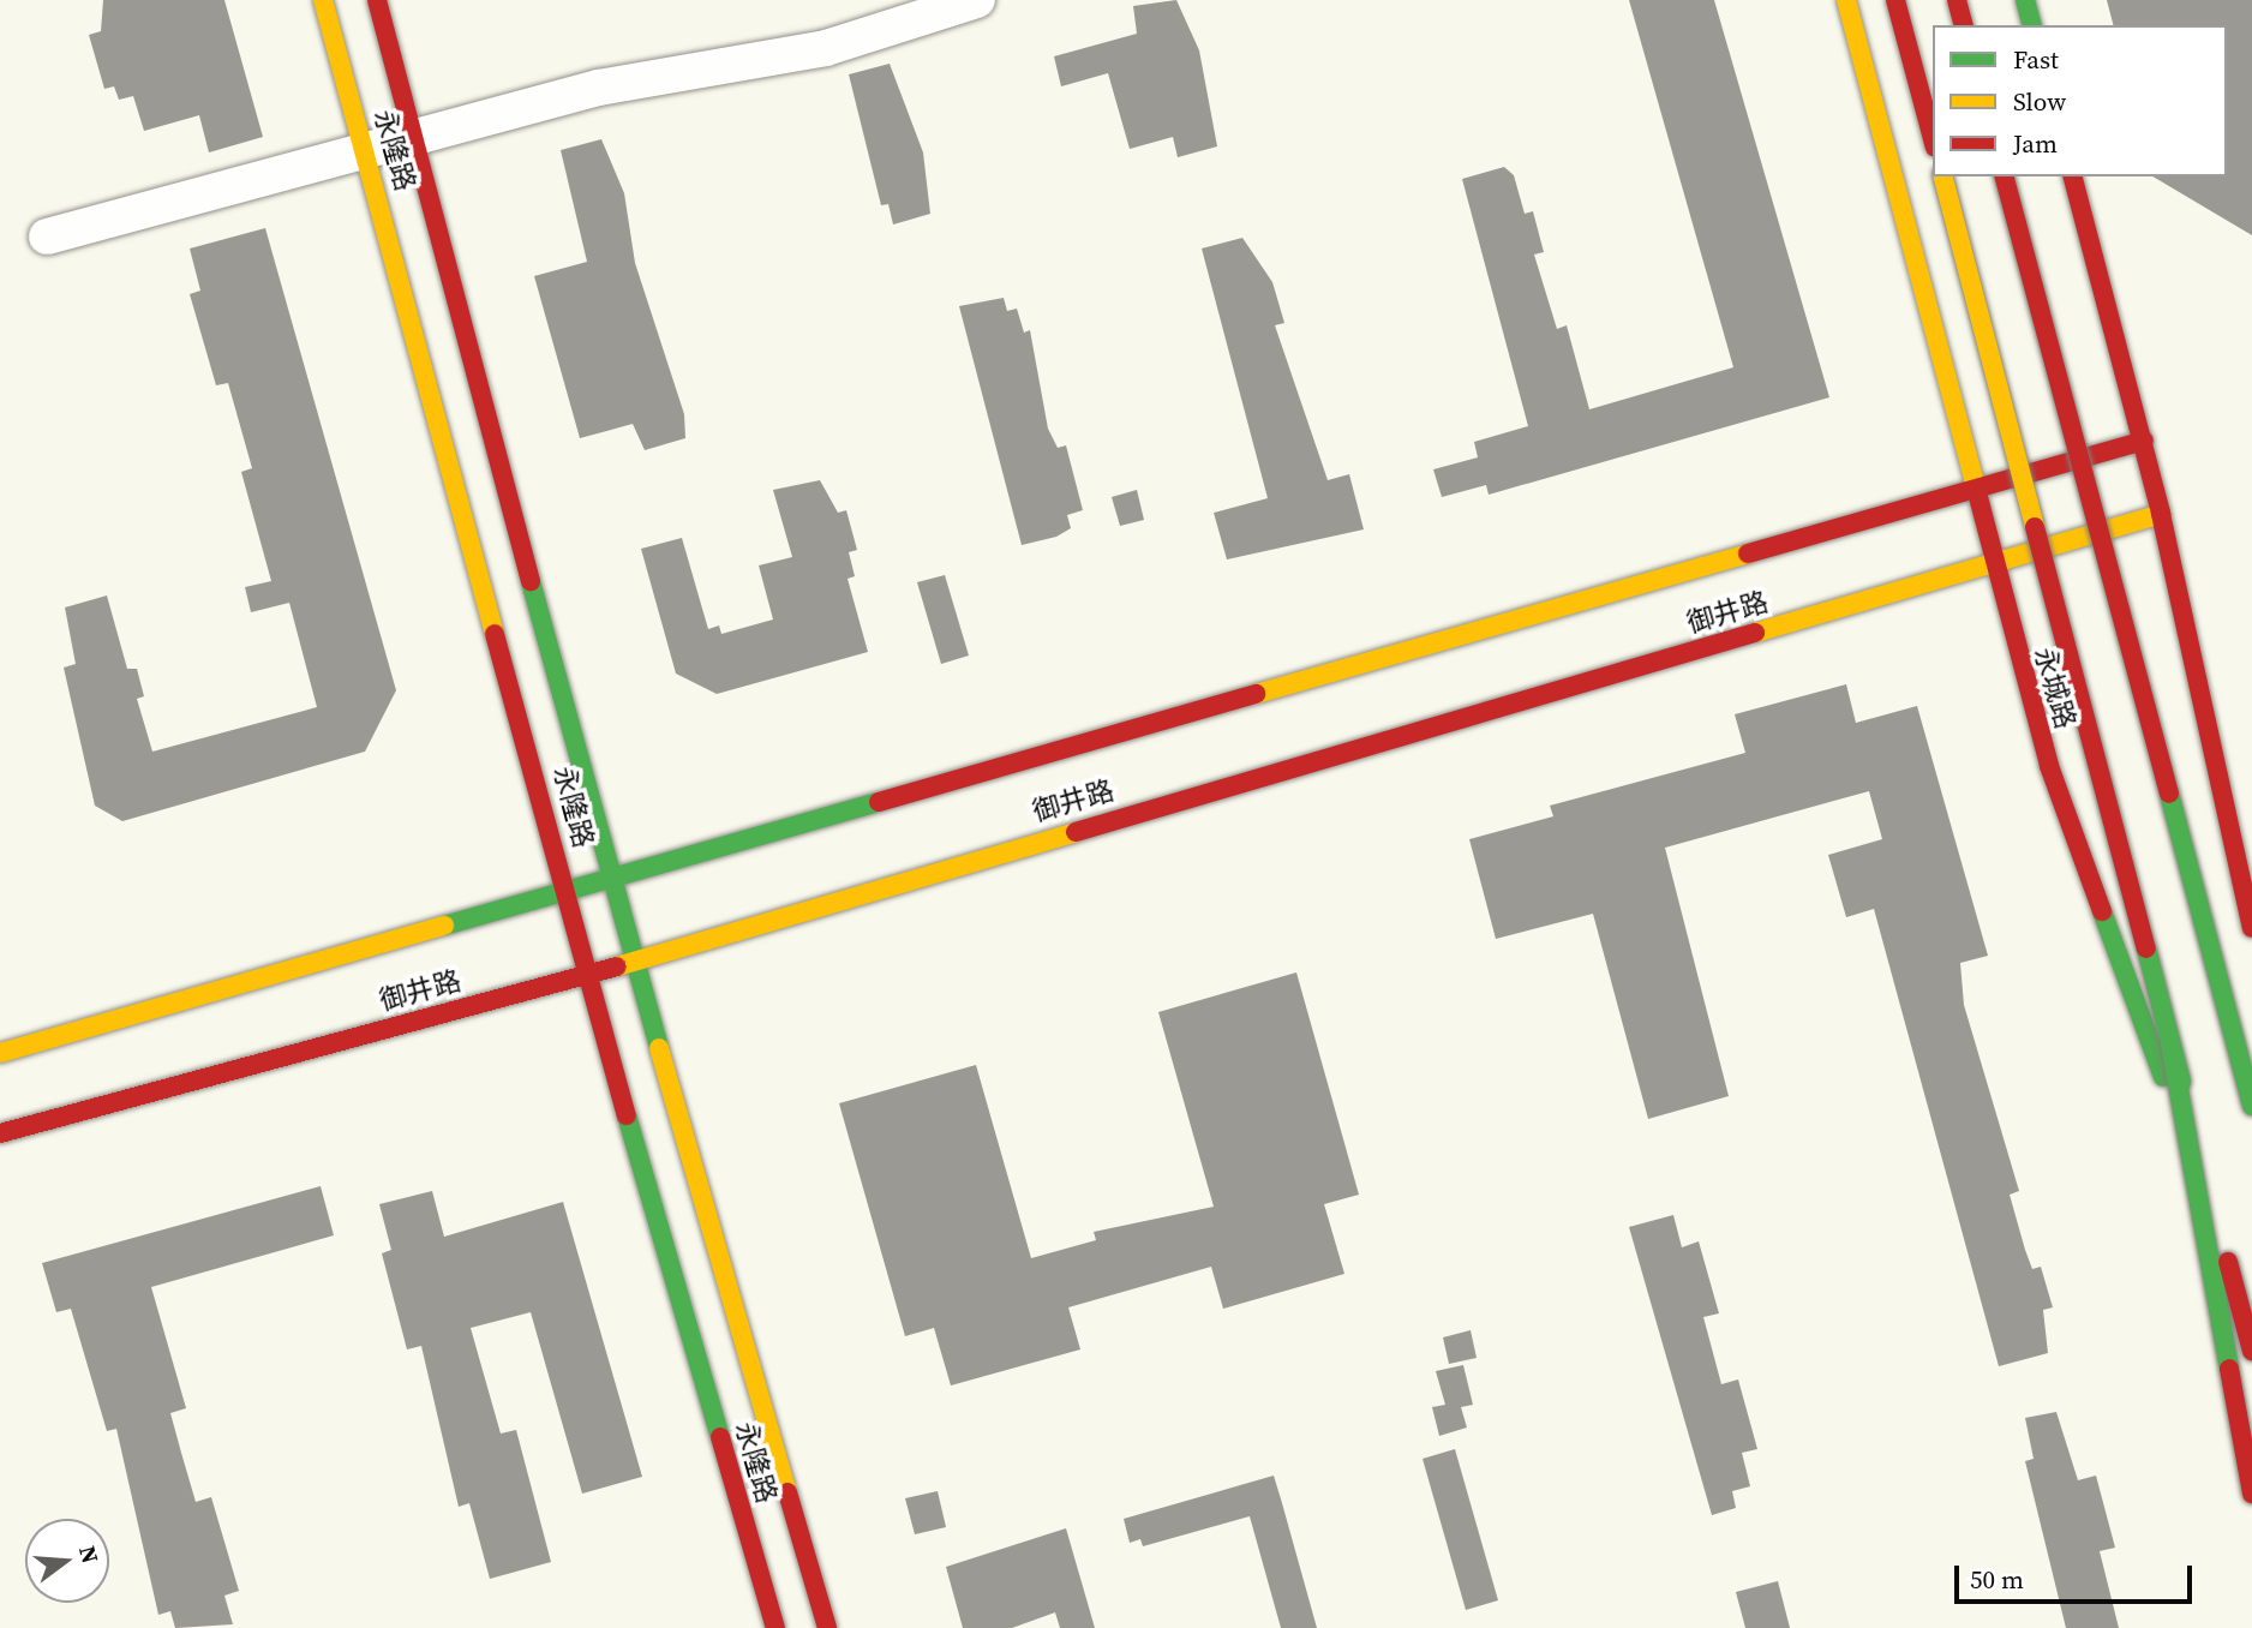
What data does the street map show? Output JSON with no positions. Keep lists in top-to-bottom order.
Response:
{
  "streets": {
    "main road": ["永隆路", "御井路", "永城路"]
  },
  "crossings": [
    ["永隆路", "御井路"],
    ["御井路", "永城路"]
  ],
  "legend": ["Fast", "Slow", "Jam"],
  "scale_bar": "50 m",
  "north": "right"
}
